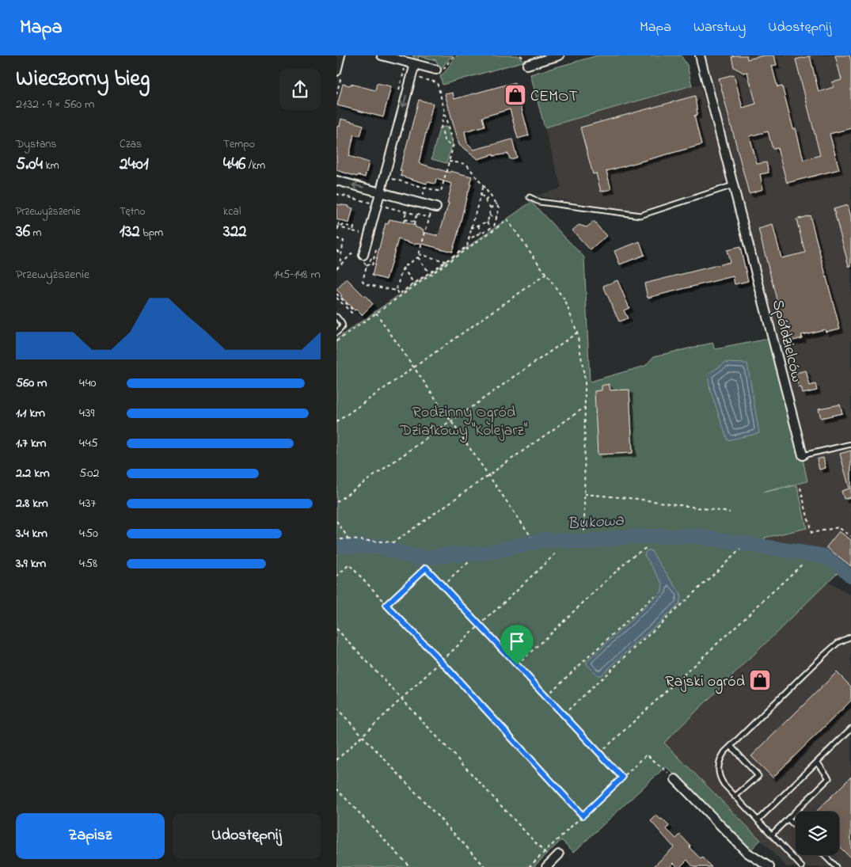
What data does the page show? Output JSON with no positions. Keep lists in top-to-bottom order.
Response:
{
  "streets": {
    "street": ["Spółdzielców"]
  },
  "water": ["Bukowa"],
  "parks": ["Rodzinny Ogród Działkowy \"Kolejarz\""],
  "places": {
    "shop": ["CEMOT", "Rajski ogród"]
  },
  "page": {
    "header": "Mapa",
    "nav": ["Mapa", "Warstwy", "Udostępnij"],
    "heading": ["Wieczorny bieg", "21:32 · 9 × 560 m"],
    "stats": [
      ["Dystans", "5.04 km"],
      ["Czas", "24:01"],
      ["Tempo", "4:46 /km"],
      ["Przewyższenie", "36 m"],
      ["Tętno", "132 bpm"],
      ["kcal", "322"]
    ],
    "chart": ["Przewyższenie", "145–148 m"],
    "list": [
      {
        "name": "560 m",
        "note": "4:40"
      },
      {
        "name": "1.1 km",
        "note": "4:39"
      },
      {
        "name": "1.7 km",
        "note": "4:45"
      },
      {
        "name": "2.2 km",
        "note": "5:02"
      },
      {
        "name": "2.8 km",
        "note": "4:37"
      },
      {
        "name": "3.4 km",
        "note": "4:50"
      },
      {
        "name": "3.9 km",
        "note": "4:58"
      }
    ],
    "buttons": ["Zapisz", "Udostępnij"]
  }
}
